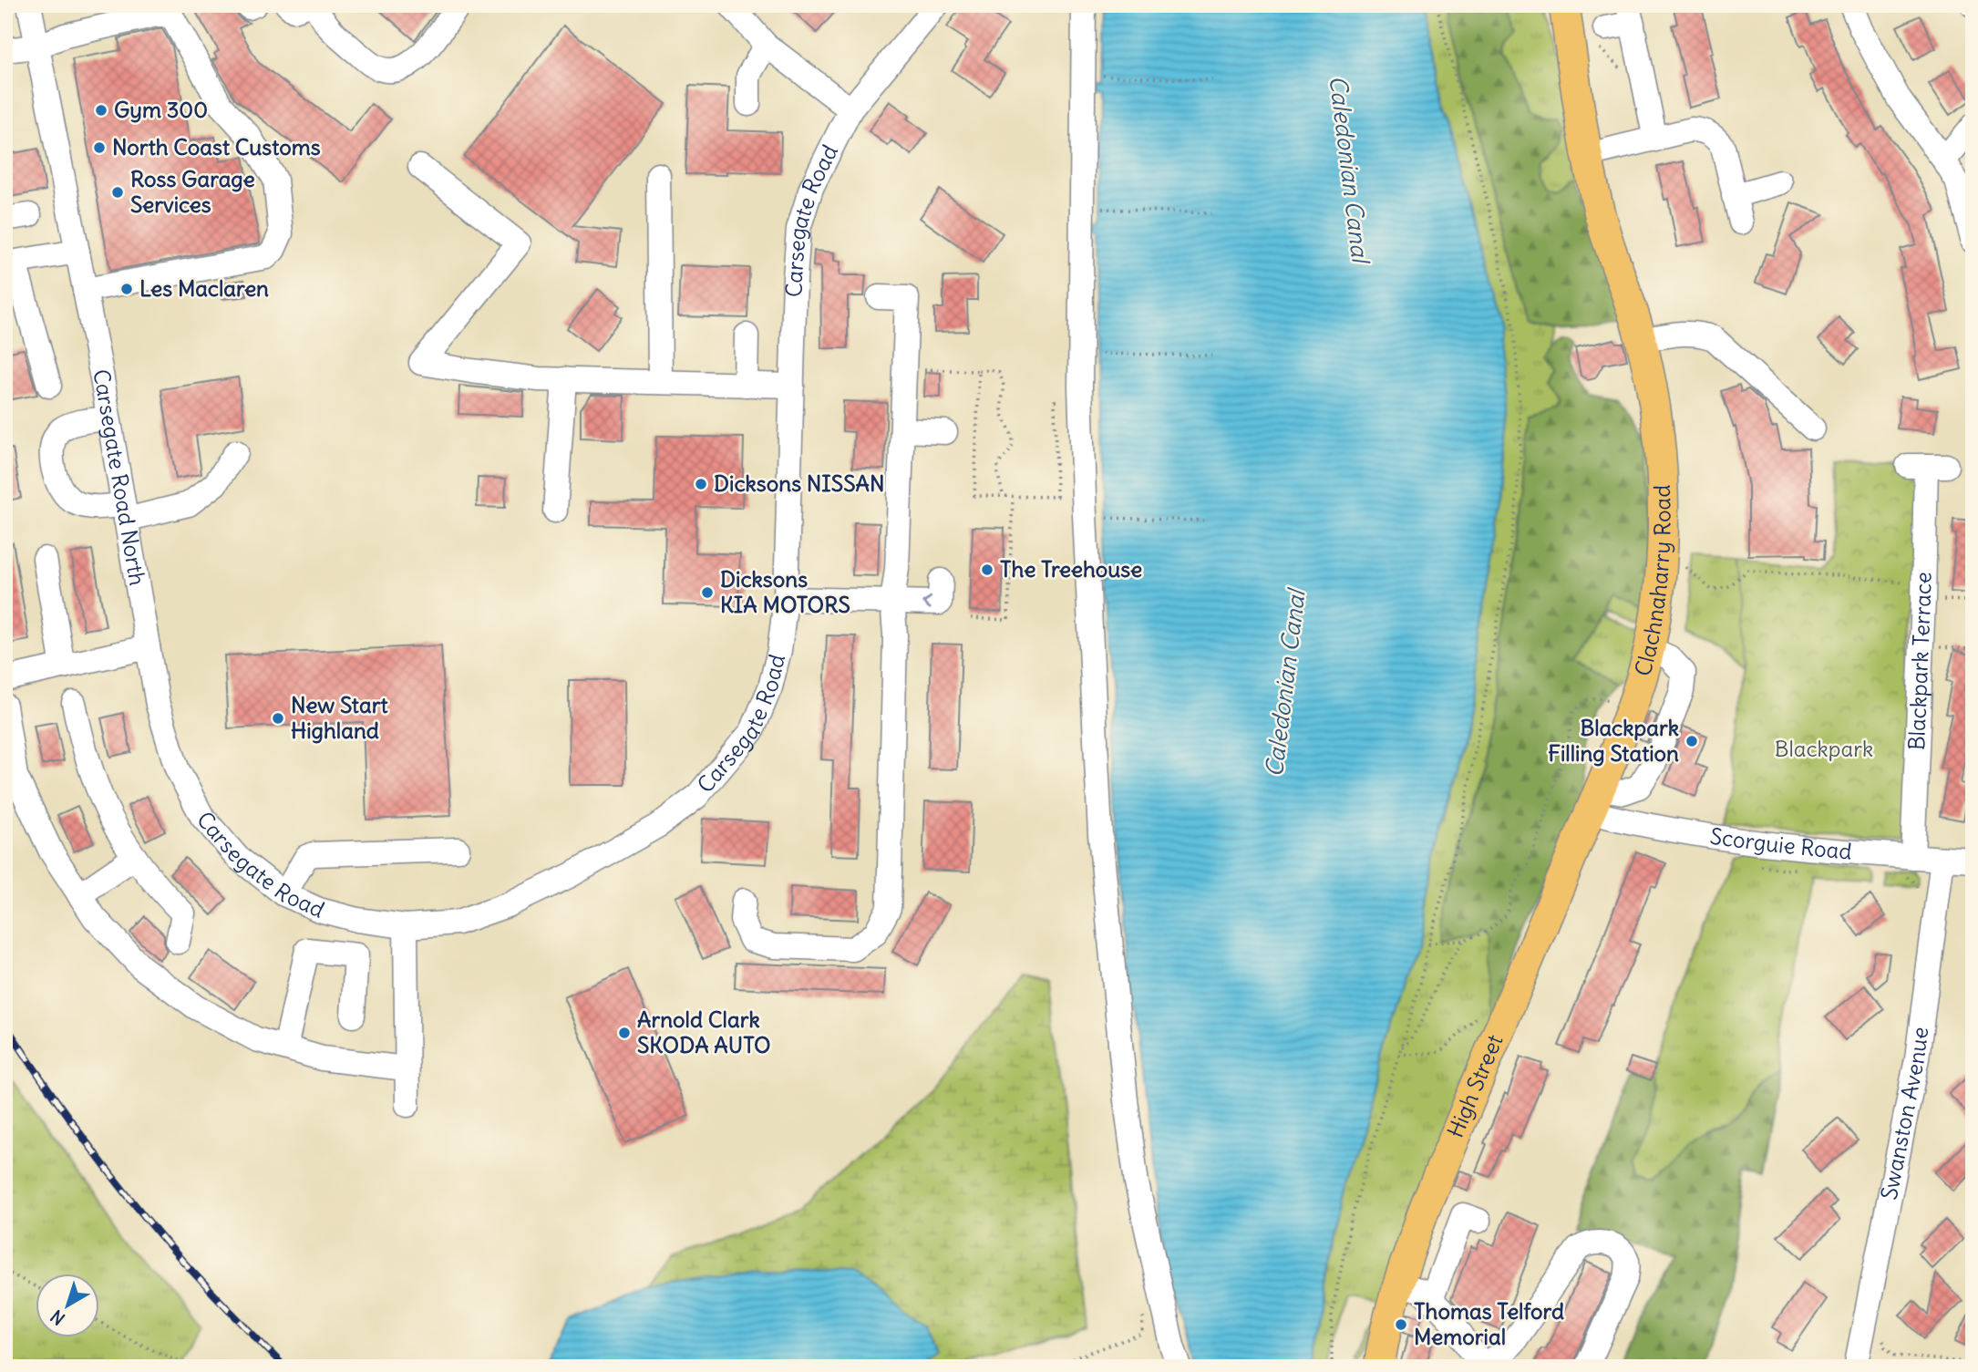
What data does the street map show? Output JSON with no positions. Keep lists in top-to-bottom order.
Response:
{
  "streets": {
    "main road": ["Clachnaharry Road", "High Street"],
    "street": [
      "Carsegate Road",
      "Carsegate Road North",
      "Blackpark Terrace",
      "Scorguie Road",
      "Swanston Avenue"
    ]
  },
  "crossings": [
    ["Carsegate Road", "Carsegate Road North"],
    ["Clachnaharry Road", "Scorguie Road"],
    ["Clachnaharry Road", "High Street"],
    ["Blackpark Terrace", "Scorguie Road"],
    ["Scorguie Road", "High Street"],
    ["Scorguie Road", "Swanston Avenue"]
  ],
  "water": ["Caledonian Canal"],
  "parks": ["Blackpark"],
  "places": [
    "Gym 300",
    "North Coast Customs",
    "Ross Garage Services",
    "Les Maclaren",
    "Dicksons NISSAN",
    "The Treehouse",
    "Dicksons KIA MOTORS",
    "New Start Highland",
    "Blackpark Filling Station",
    "Arnold Clark SKODA AUTO",
    "Thomas Telford Memorial"
  ],
  "north": "bottom left"
}
